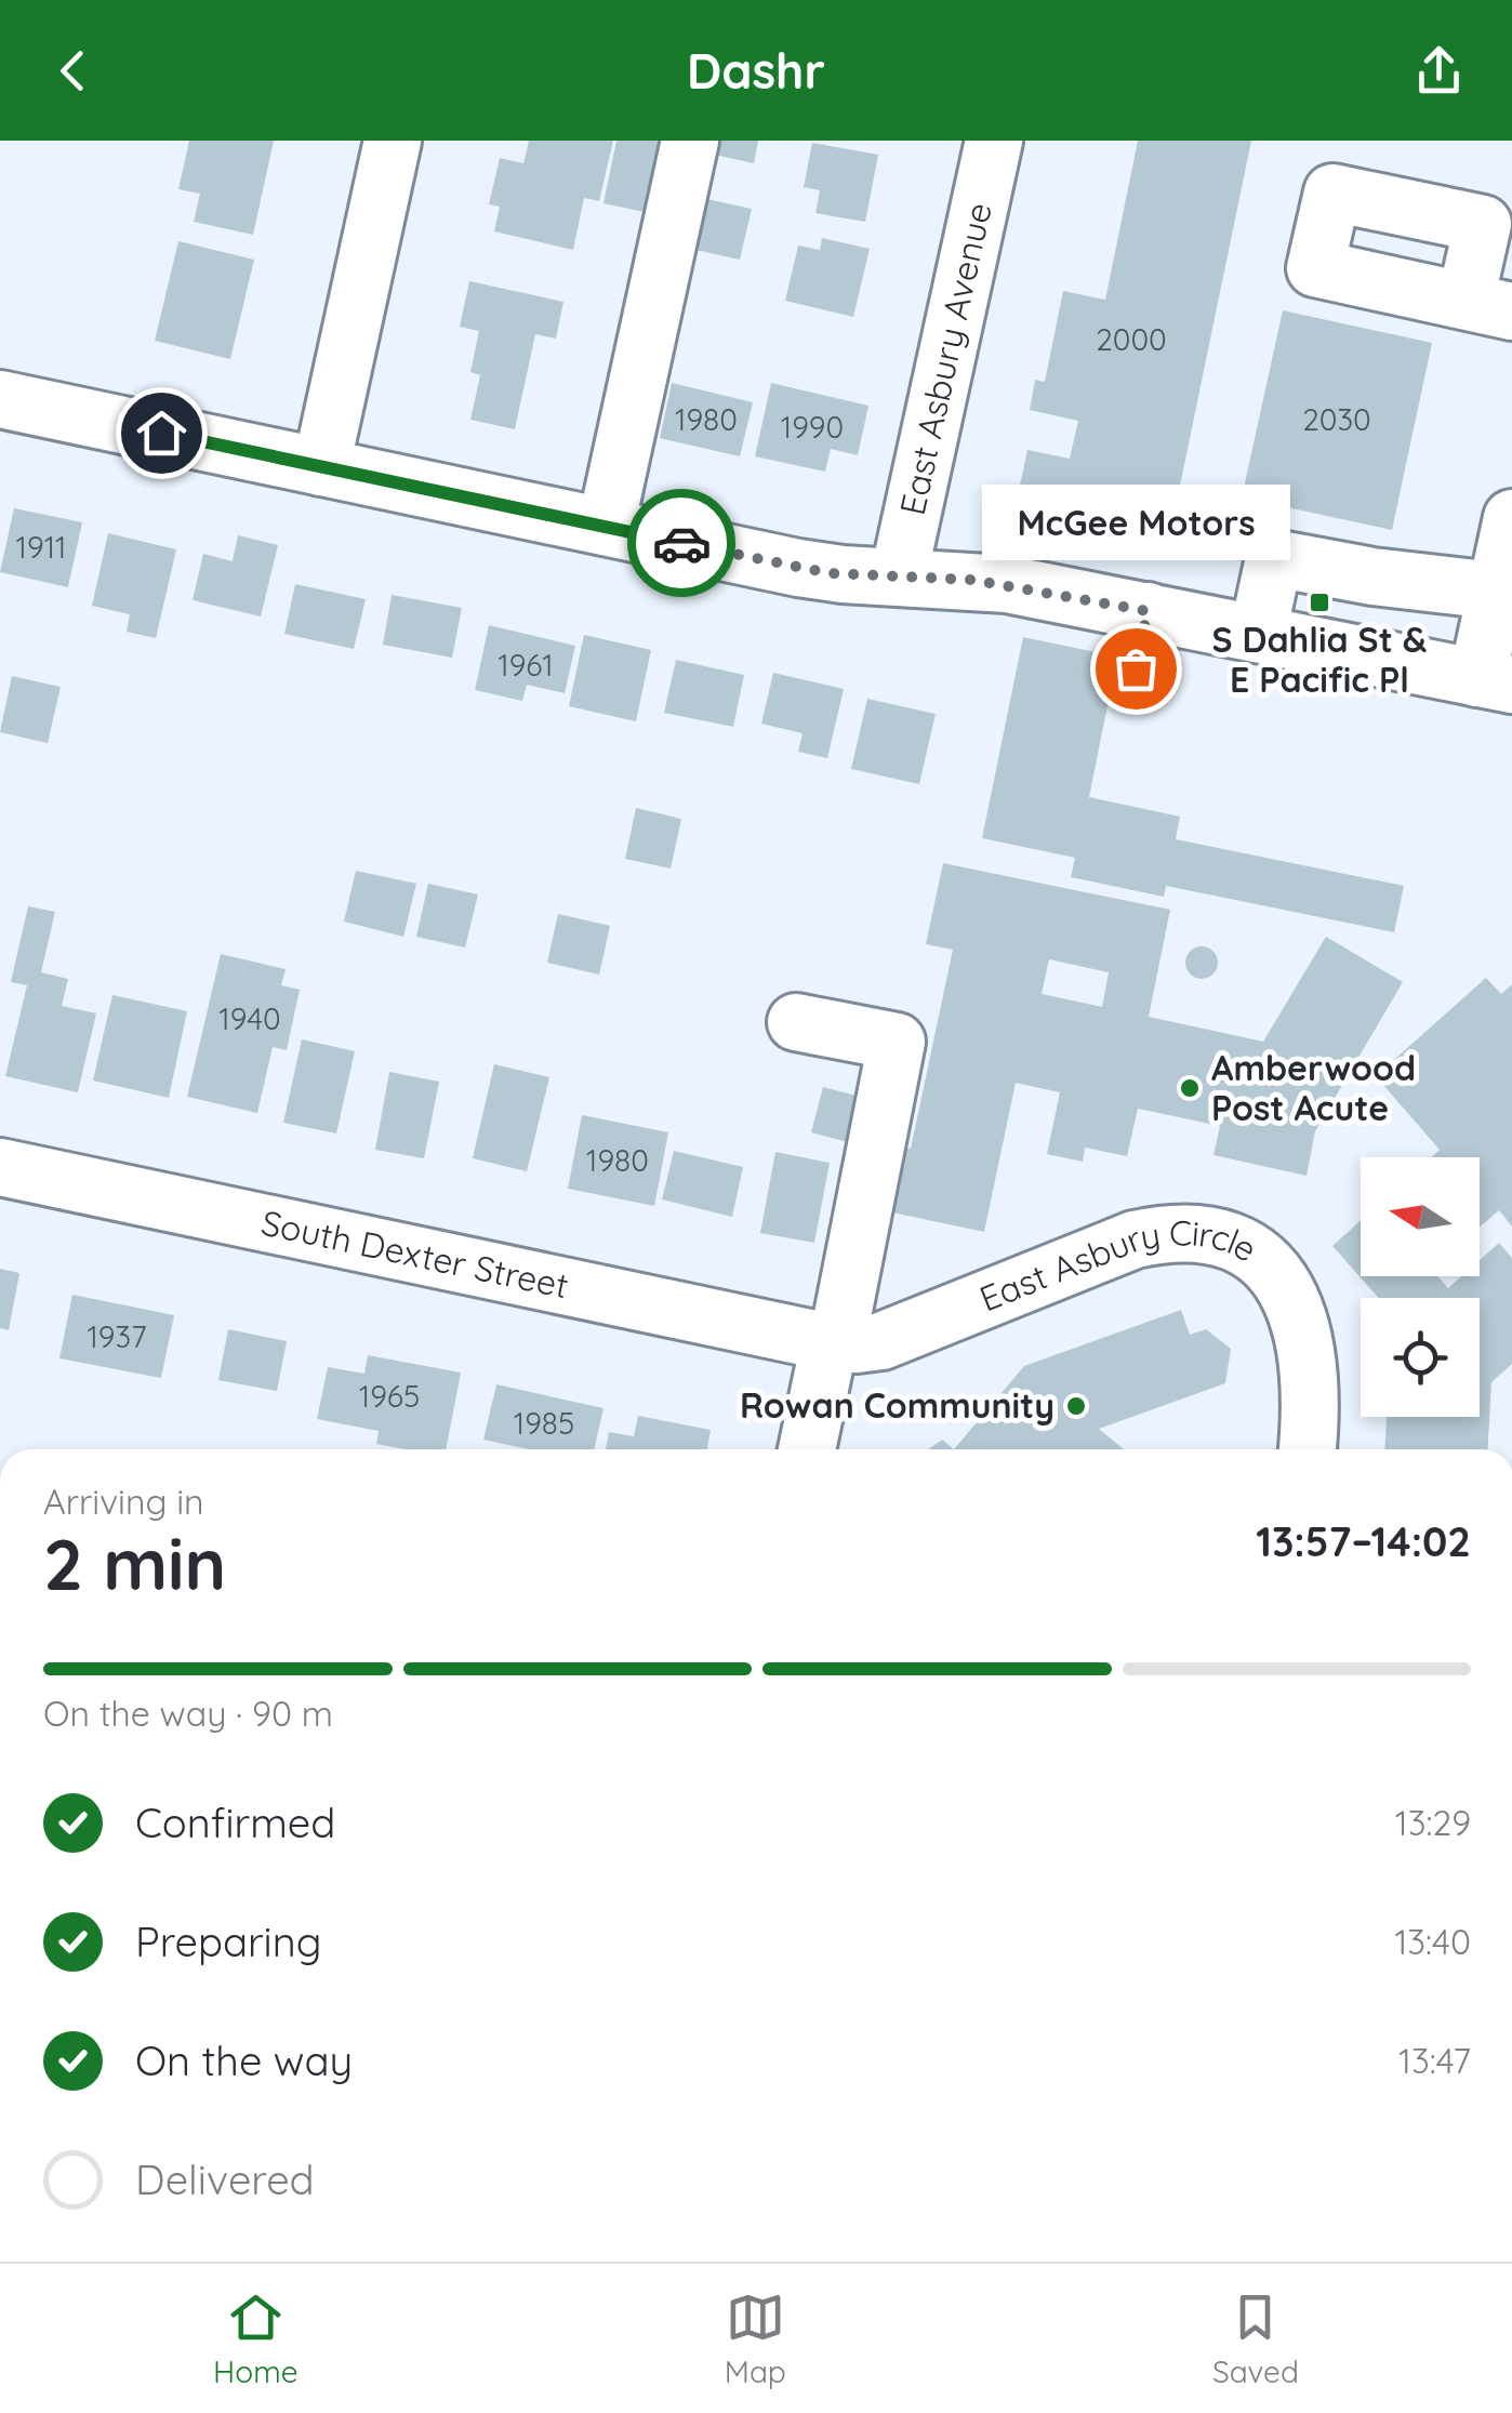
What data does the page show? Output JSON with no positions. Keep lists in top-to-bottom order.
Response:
{
  "streets": {
    "street": ["East Asbury Avenue", "South Dexter Street", "East Asbury Circle"]
  },
  "crossings": [
    ["South Dexter Street", "East Asbury Circle"]
  ],
  "places": {
    "transit": ["S Dahlia St & E Pacific Pl"],
    "other": ["McGee Motors", "Amberwood Post Acute", "Rowan Community"]
  },
  "house_numbers": [
    "2000",
    "1980",
    "2030",
    "1990",
    "1911",
    "1961",
    "1940",
    "1980",
    "1937",
    "1965",
    "1985"
  ],
  "north": "left",
  "page": {
    "header": "Dashr",
    "bubble": "McGee Motors",
    "heading": ["2 min", "Arriving in", "13:57–14:02"],
    "bar": "On the way · 90 m",
    "list": [
      ["Confirmed", "13:29"],
      ["Preparing", "13:40"],
      ["On the way", "13:47"],
      "Delivered"
    ],
    "tabs": ["Home", "Map", "Saved"]
  }
}
